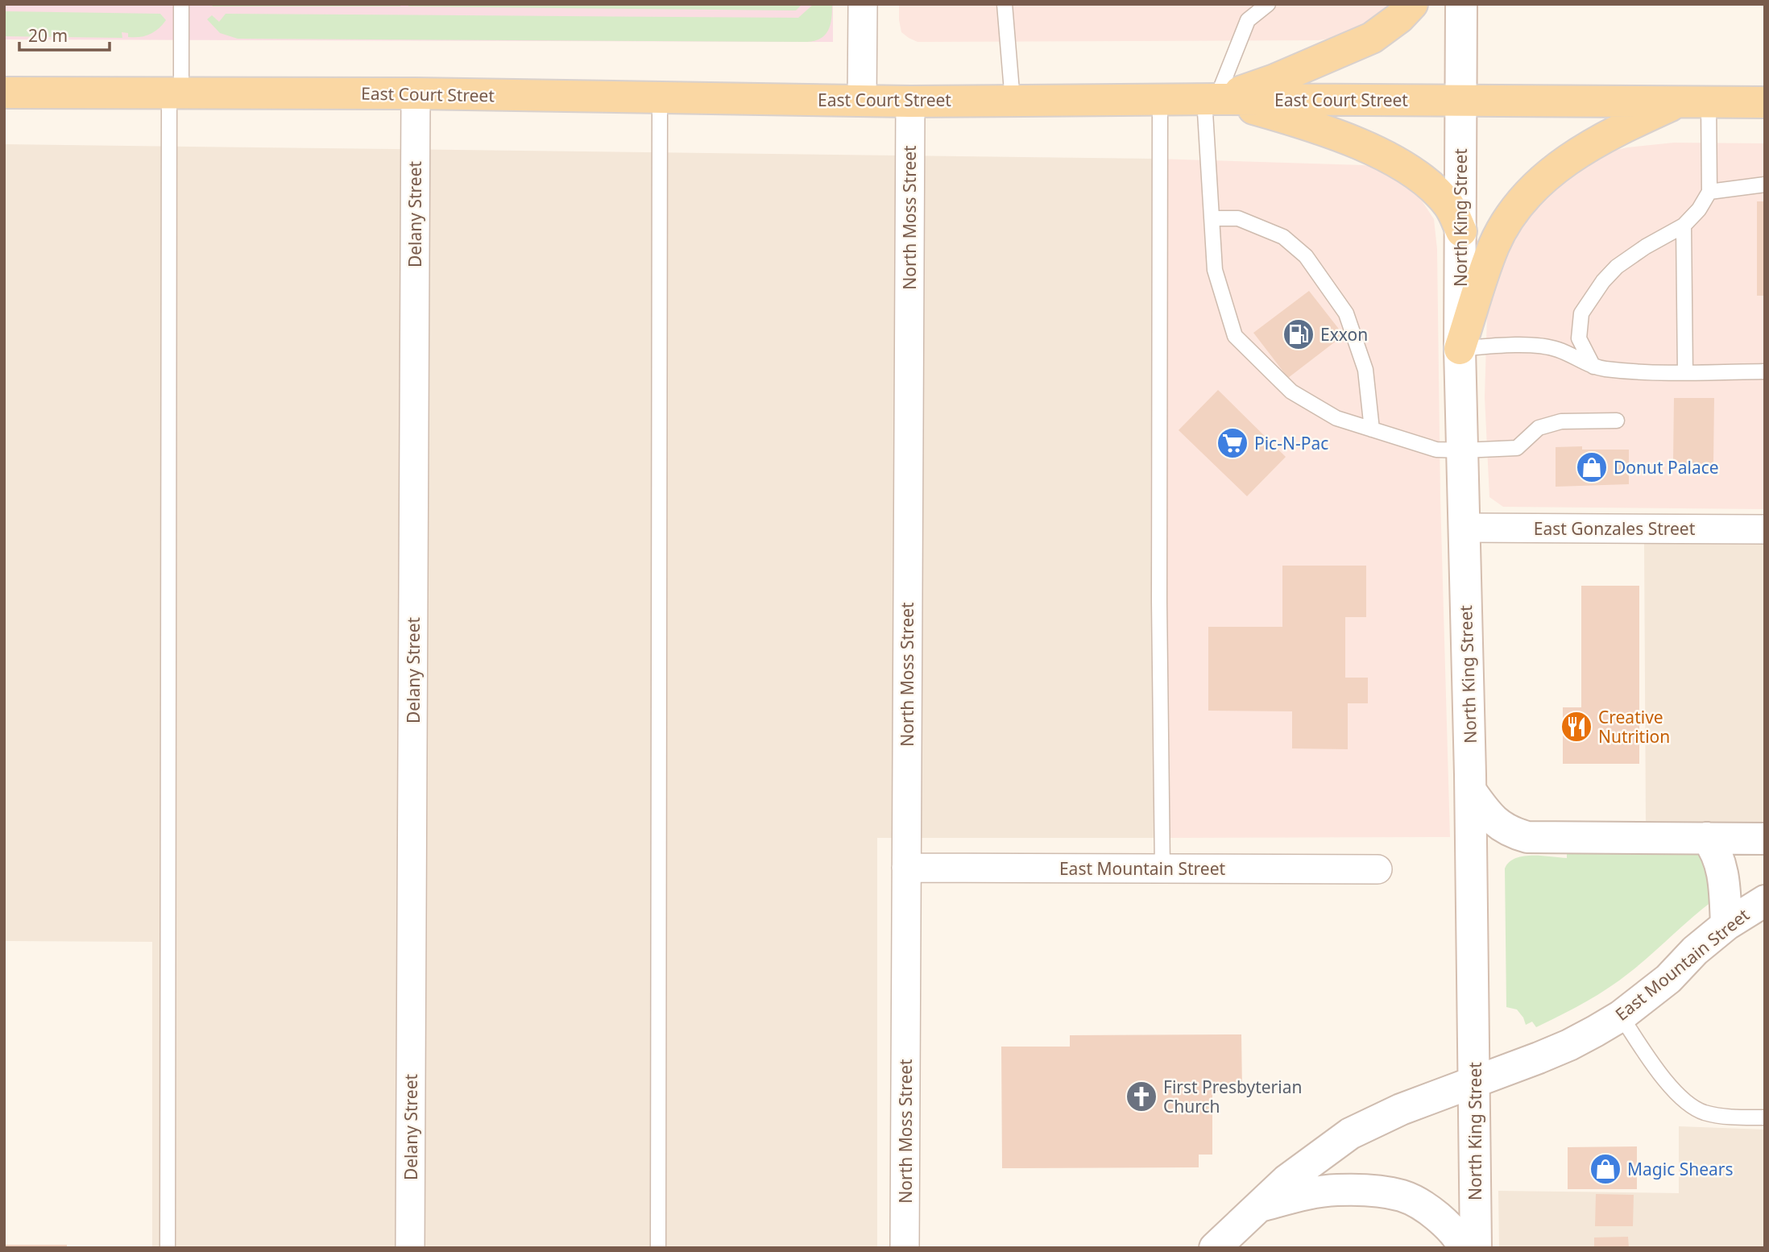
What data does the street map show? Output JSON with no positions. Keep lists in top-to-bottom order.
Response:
{
  "streets": {
    "main road": ["East Court Street"],
    "street": [
      "Delany Street",
      "North Moss Street",
      "North King Street",
      "East Gonzales Street",
      "East Mountain Street"
    ]
  },
  "crossings": [
    ["East Court Street", "Delany Street"],
    ["East Court Street", "North Moss Street"],
    ["East Court Street", "North King Street"],
    ["North Moss Street", "East Mountain Street"],
    ["North King Street", "East Gonzales Street"],
    ["North King Street", "East Mountain Street"]
  ],
  "places": {
    "fuel station": ["Exxon"],
    "supermarket": ["Pic-N-Pac"],
    "shop": ["Donut Palace", "Magic Shears"],
    "restaurant": ["Creative Nutrition"],
    "church": ["First Presbyterian Church"]
  },
  "scale_bar": "20 m"
}
